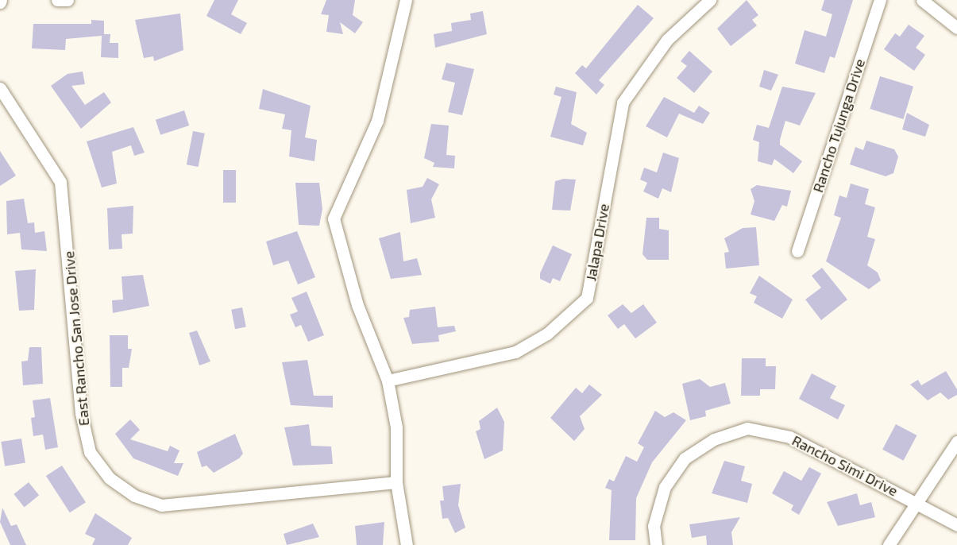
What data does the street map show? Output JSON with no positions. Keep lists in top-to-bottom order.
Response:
{
  "streets": {
    "street": [
      "Rancho Tujunga Drive",
      "Jalapa Drive",
      "East Rancho San Jose Drive",
      "Rancho Simi Drive"
    ]
  }
}
